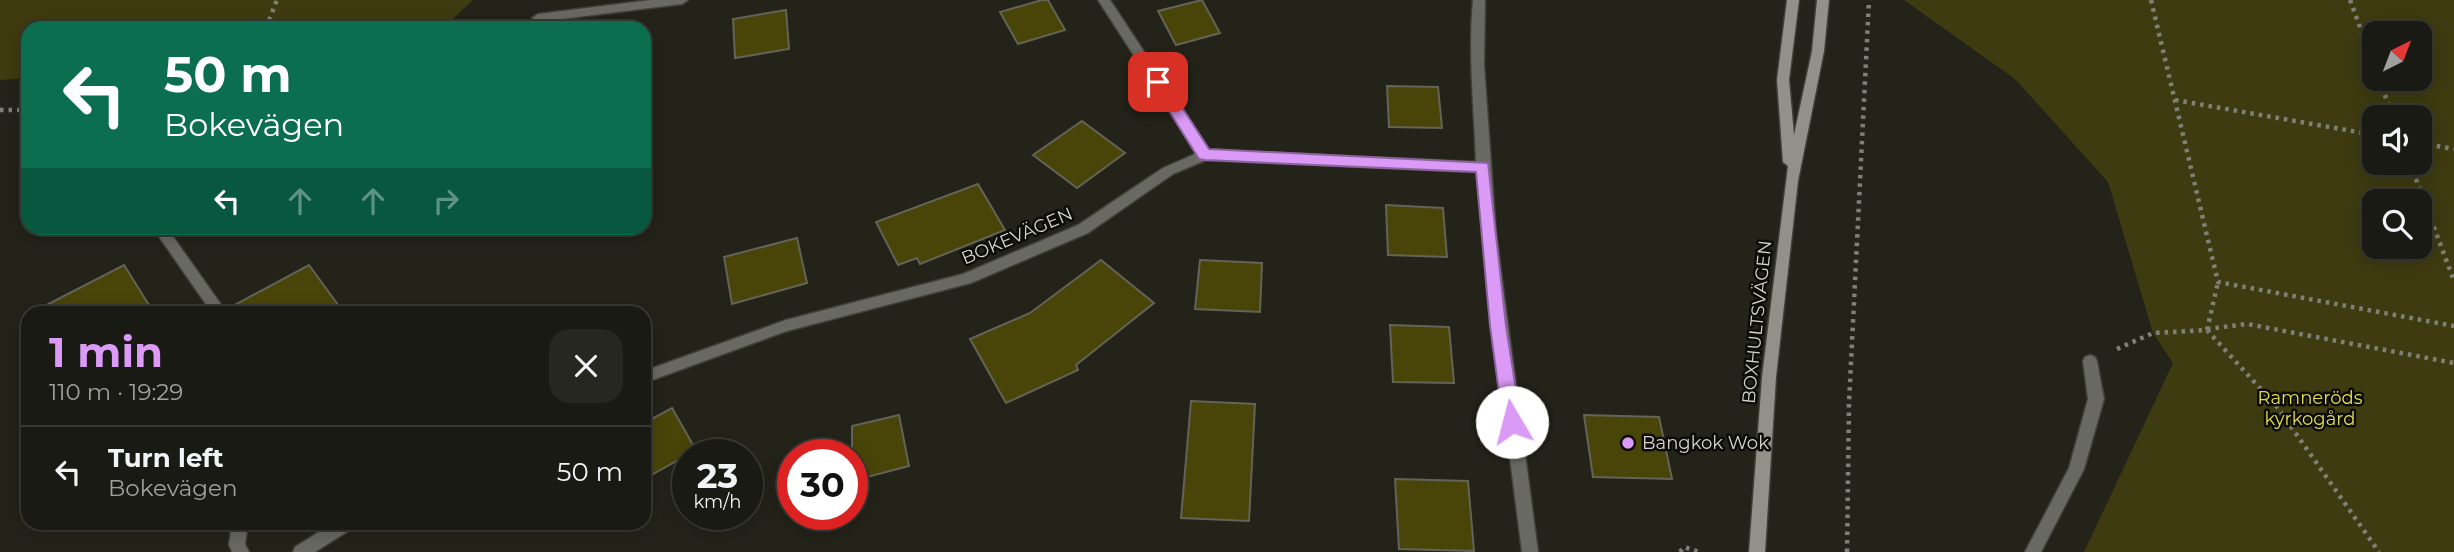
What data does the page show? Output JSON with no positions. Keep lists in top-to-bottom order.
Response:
{
  "streets": {
    "street": ["BOKEVÄGEN", "BOXHULTSVÄGEN"]
  },
  "parks": ["Ramneröds kyrkogård"],
  "places": ["Bangkok Wok"],
  "north": "top right",
  "page": {
    "turn": ["50 m", "Bokevägen"],
    "heading": ["1 min", "110 m · 19:29"],
    "list": [
      {
        "name": "Turn left",
        "note": "Bokevägen",
        "value": "50 m"
      }
    ],
    "speed": "23 km/h",
    "limit": "30"
  }
}
